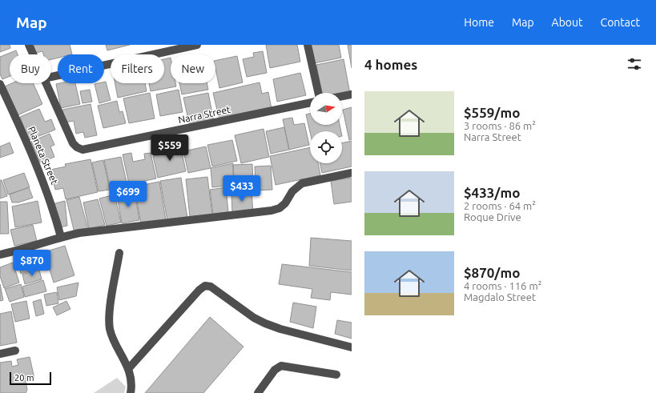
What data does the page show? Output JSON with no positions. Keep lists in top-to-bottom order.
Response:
{
  "streets": {
    "street": ["Narra Street", "Planeta Street"]
  },
  "scale_bar": "20 m",
  "north": "right",
  "page": {
    "header": "Map",
    "nav": [
      "Home",
      "Map",
      "About",
      "Contact"
    ],
    "heading": "4 homes",
    "chip": [
      "Buy",
      "Rent",
      "Filters",
      "New"
    ],
    "list": [
      {
        "name": "$559/mo",
        "note": "3 rooms · 86 m² · Narra Street"
      },
      {
        "name": "$433/mo",
        "note": "2 rooms · 64 m² · Roque Drive"
      },
      {
        "name": "$870/mo",
        "note": "4 rooms · 116 m² · Magdalo Street"
      }
    ],
    "price": [
      "$559",
      "$433",
      "$699",
      "$870"
    ],
    "scale": "20 m"
  }
}
